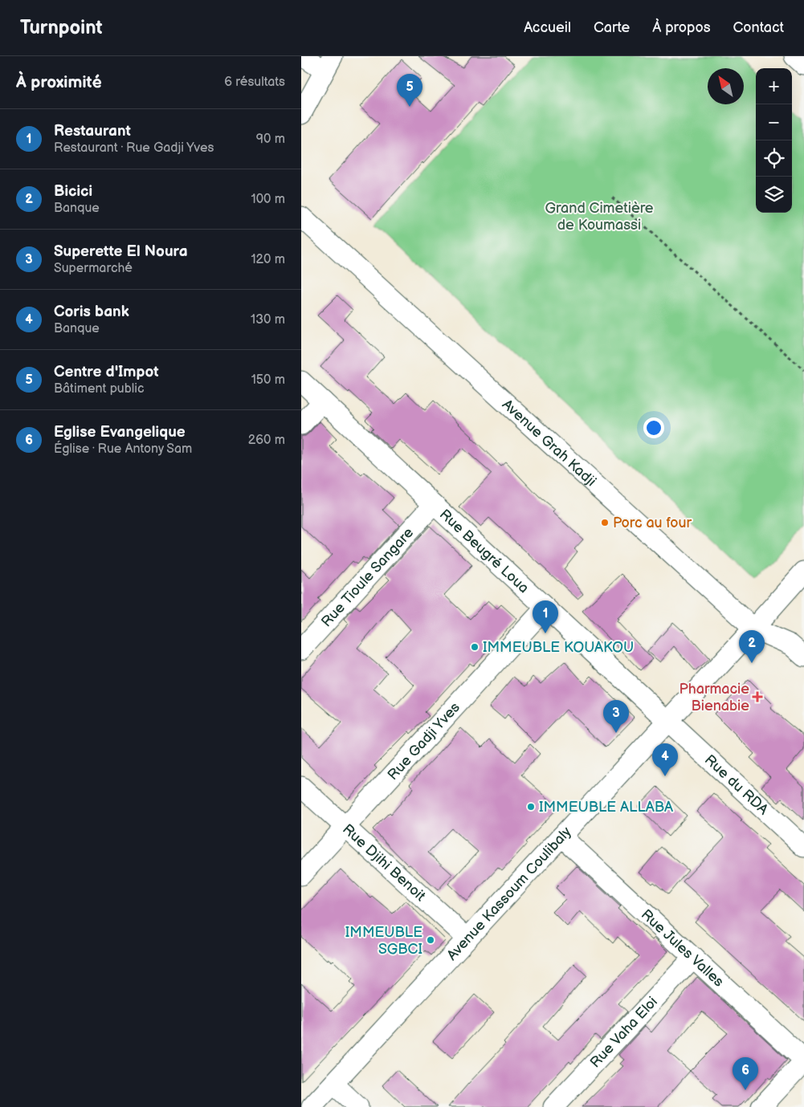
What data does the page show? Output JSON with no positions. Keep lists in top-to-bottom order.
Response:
{
  "streets": {
    "street": [
      "Avenue Grah Kadji",
      "Rue Beugré Loua",
      "Rue Tioule Sangare",
      "Rue Gadji Yves",
      "Rue du RDA",
      "Rue Djihi Benoit",
      "Avenue Kassoum Coulibaly",
      "Rue Jules Valles",
      "Rue Vaha Eloi"
    ]
  },
  "crossings": [
    ["Avenue Grah Kadji", "Avenue Kassoum Coulibaly"],
    ["Rue Beugré Loua", "Rue Tioule Sangare"],
    ["Rue Beugré Loua", "Rue Gadji Yves"],
    ["Rue Beugré Loua", "Rue du RDA"],
    ["Rue Beugré Loua", "Avenue Kassoum Coulibaly"],
    ["Rue Gadji Yves", "Rue Djihi Benoit"],
    ["Rue du RDA", "Avenue Kassoum Coulibaly"],
    ["Rue Djihi Benoit", "Avenue Kassoum Coulibaly"],
    ["Avenue Kassoum Coulibaly", "Rue Jules Valles"],
    ["Rue Jules Valles", "Rue Vaha Eloi"]
  ],
  "parks": ["Grand Cimetière de Koumassi"],
  "places": {
    "other": [
      "Porc au four",
      "IMMEUBLE KOUAKOU",
      "IMMEUBLE ALLABA",
      "IMMEUBLE SGBCI"
    ],
    "health": ["Pharmacie Bienabie"]
  },
  "north": "top left",
  "page": {
    "header": "Turnpoint",
    "nav": [
      "Accueil",
      "Carte",
      "À propos",
      "Contact"
    ],
    "heading": ["À proximité", "6 résultats"],
    "map_buttons": ["+", "−"],
    "pins": [
      "5",
      "1",
      "2",
      "3",
      "4",
      "6"
    ],
    "list": [
      {
        "mark": "1",
        "name": "Restaurant",
        "note": "Restaurant · Rue Gadji Yves",
        "value": "90 m"
      },
      {
        "mark": "2",
        "name": "Bicici",
        "note": "Banque",
        "value": "100 m"
      },
      {
        "mark": "3",
        "name": "Superette El Noura",
        "note": "Supermarché",
        "value": "120 m"
      },
      {
        "mark": "4",
        "name": "Coris bank",
        "note": "Banque",
        "value": "130 m"
      },
      {
        "mark": "5",
        "name": "Centre d'Impot",
        "note": "Bâtiment public",
        "value": "150 m"
      },
      {
        "mark": "6",
        "name": "Eglise Evangelique",
        "note": "Église · Rue Antony Sam",
        "value": "260 m"
      }
    ]
  }
}
